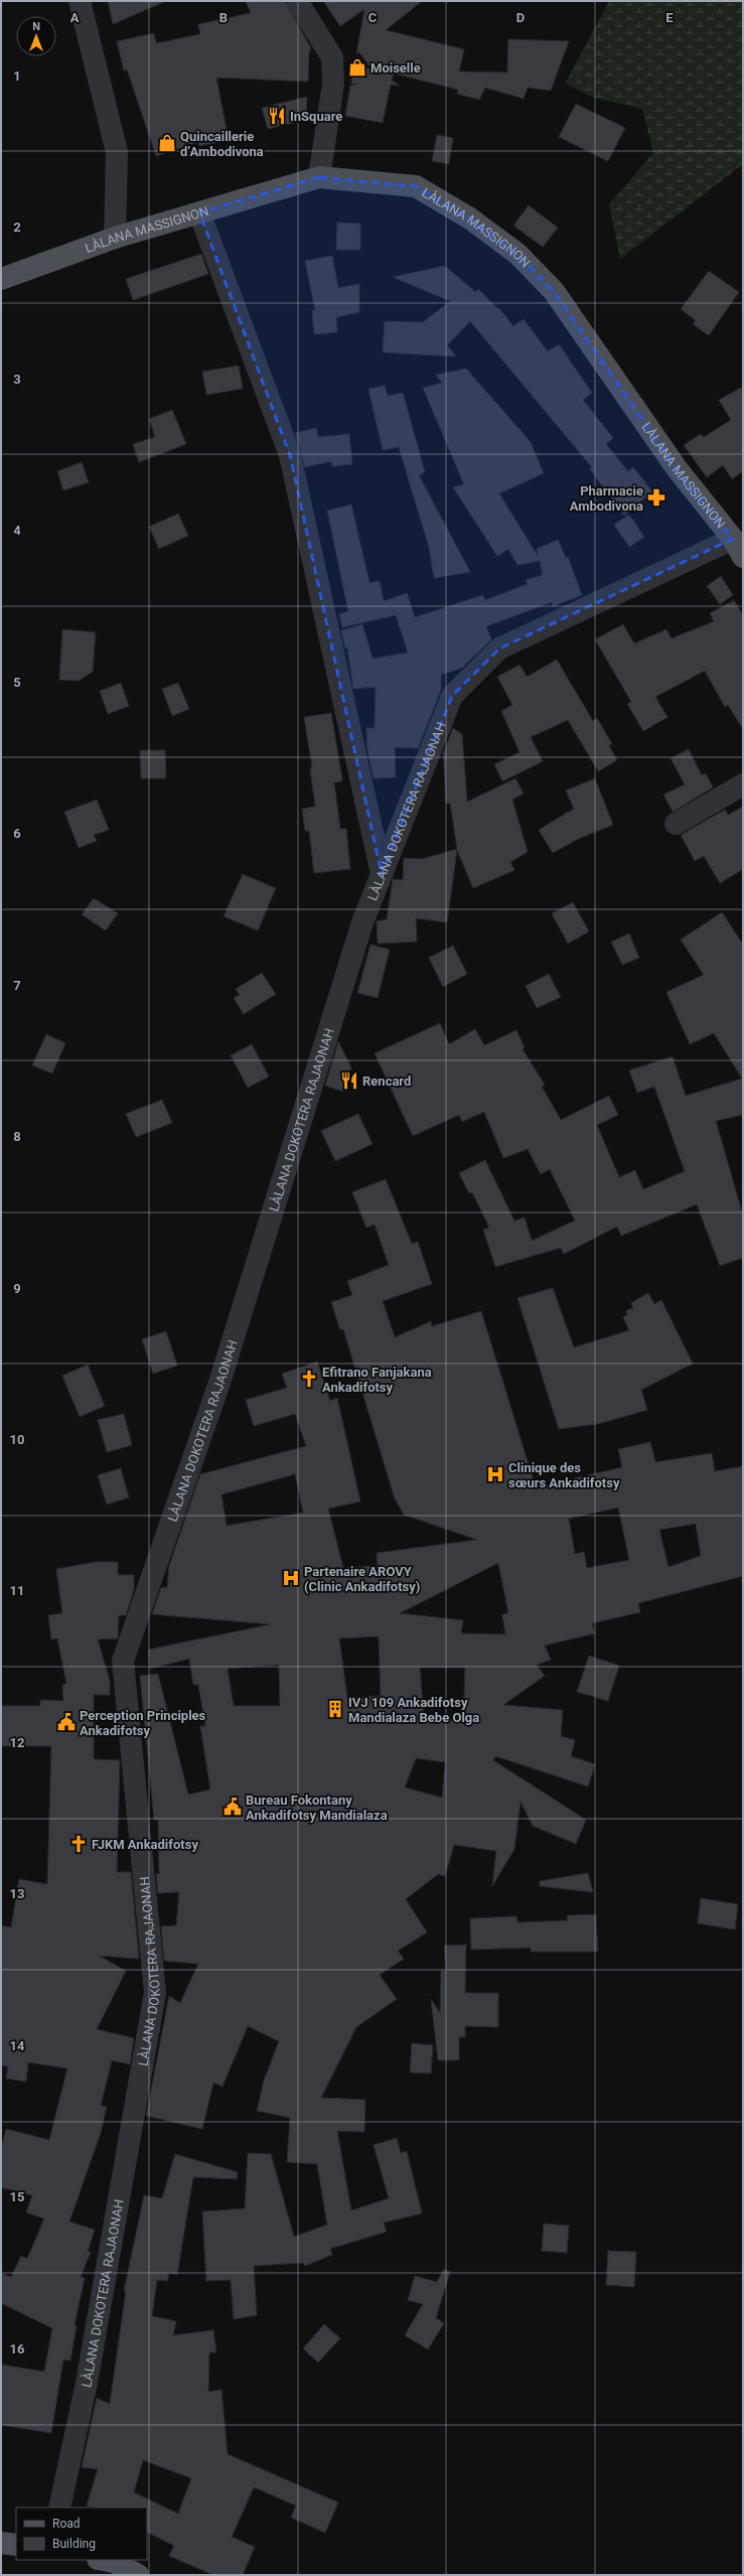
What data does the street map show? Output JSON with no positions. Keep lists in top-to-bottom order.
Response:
{
  "streets": {
    "main road": ["LÀLANA MASSIGNON"],
    "street": ["LÀLANA DOKOTERA RAJAONAH"]
  },
  "crossings": [
    ["LÀLANA MASSIGNON", "LÀLANA DOKOTERA RAJAONAH"]
  ],
  "places": {
    "shop": ["Moiselle", "Quincaillerie d’Ambodivona"],
    "restaurant": ["InSquare", "Rencard"],
    "pharmacy": ["Pharmacie Ambodivona"],
    "church": ["Efitrano Fanjakana Ankadifotsy", "FJKM Ankadifotsy"],
    "hospital": ["Clinique des sœurs Ankadifotsy", "Partenaire AROVY (Clinic Ankadifotsy)"],
    "building": ["IVJ 109 Ankadifotsy Mandialaza Bebe Olga"],
    "public building": ["Perception Principles Ankadifotsy", "Bureau Fokontany Ankadifotsy Mandialaza"]
  },
  "legend": ["Road", "Building"],
  "north": "top",
  "grid": {
    "columns": [
      "A",
      "B",
      "C",
      "D",
      "E"
    ],
    "rows": [
      "1",
      "2",
      "3",
      "4",
      "5",
      "6",
      "7",
      "8",
      "9",
      "10",
      "11",
      "12",
      "13",
      "14",
      "15",
      "16"
    ]
  }
}
